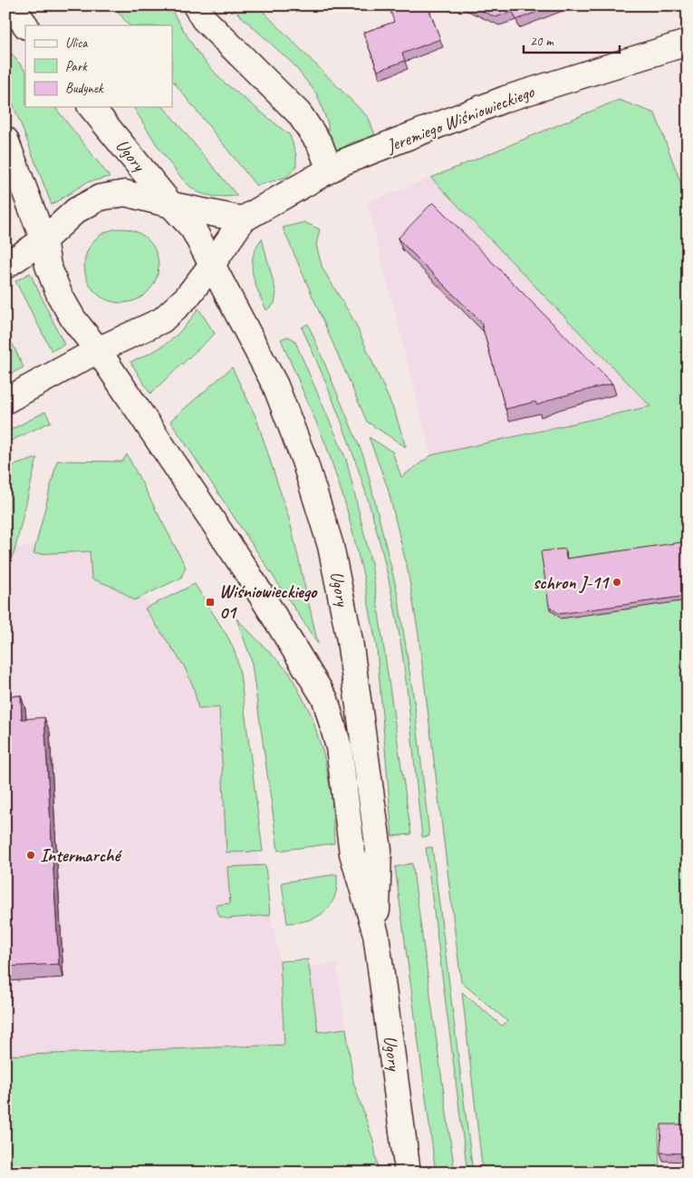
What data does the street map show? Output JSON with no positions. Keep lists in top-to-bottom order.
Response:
{
  "streets": {
    "street": ["Jeremiego Wiśniowieckiego", "Ugory"]
  },
  "crossings": [
    ["Jeremiego Wiśniowieckiego", "Ugory"]
  ],
  "places": {
    "other": ["schron J-11", "Intermarché"],
    "transit": ["Wiśniowieckiego 01"]
  },
  "legend": ["Ulica", "Park", "Budynek"],
  "scale_bar": "20 m"
}
